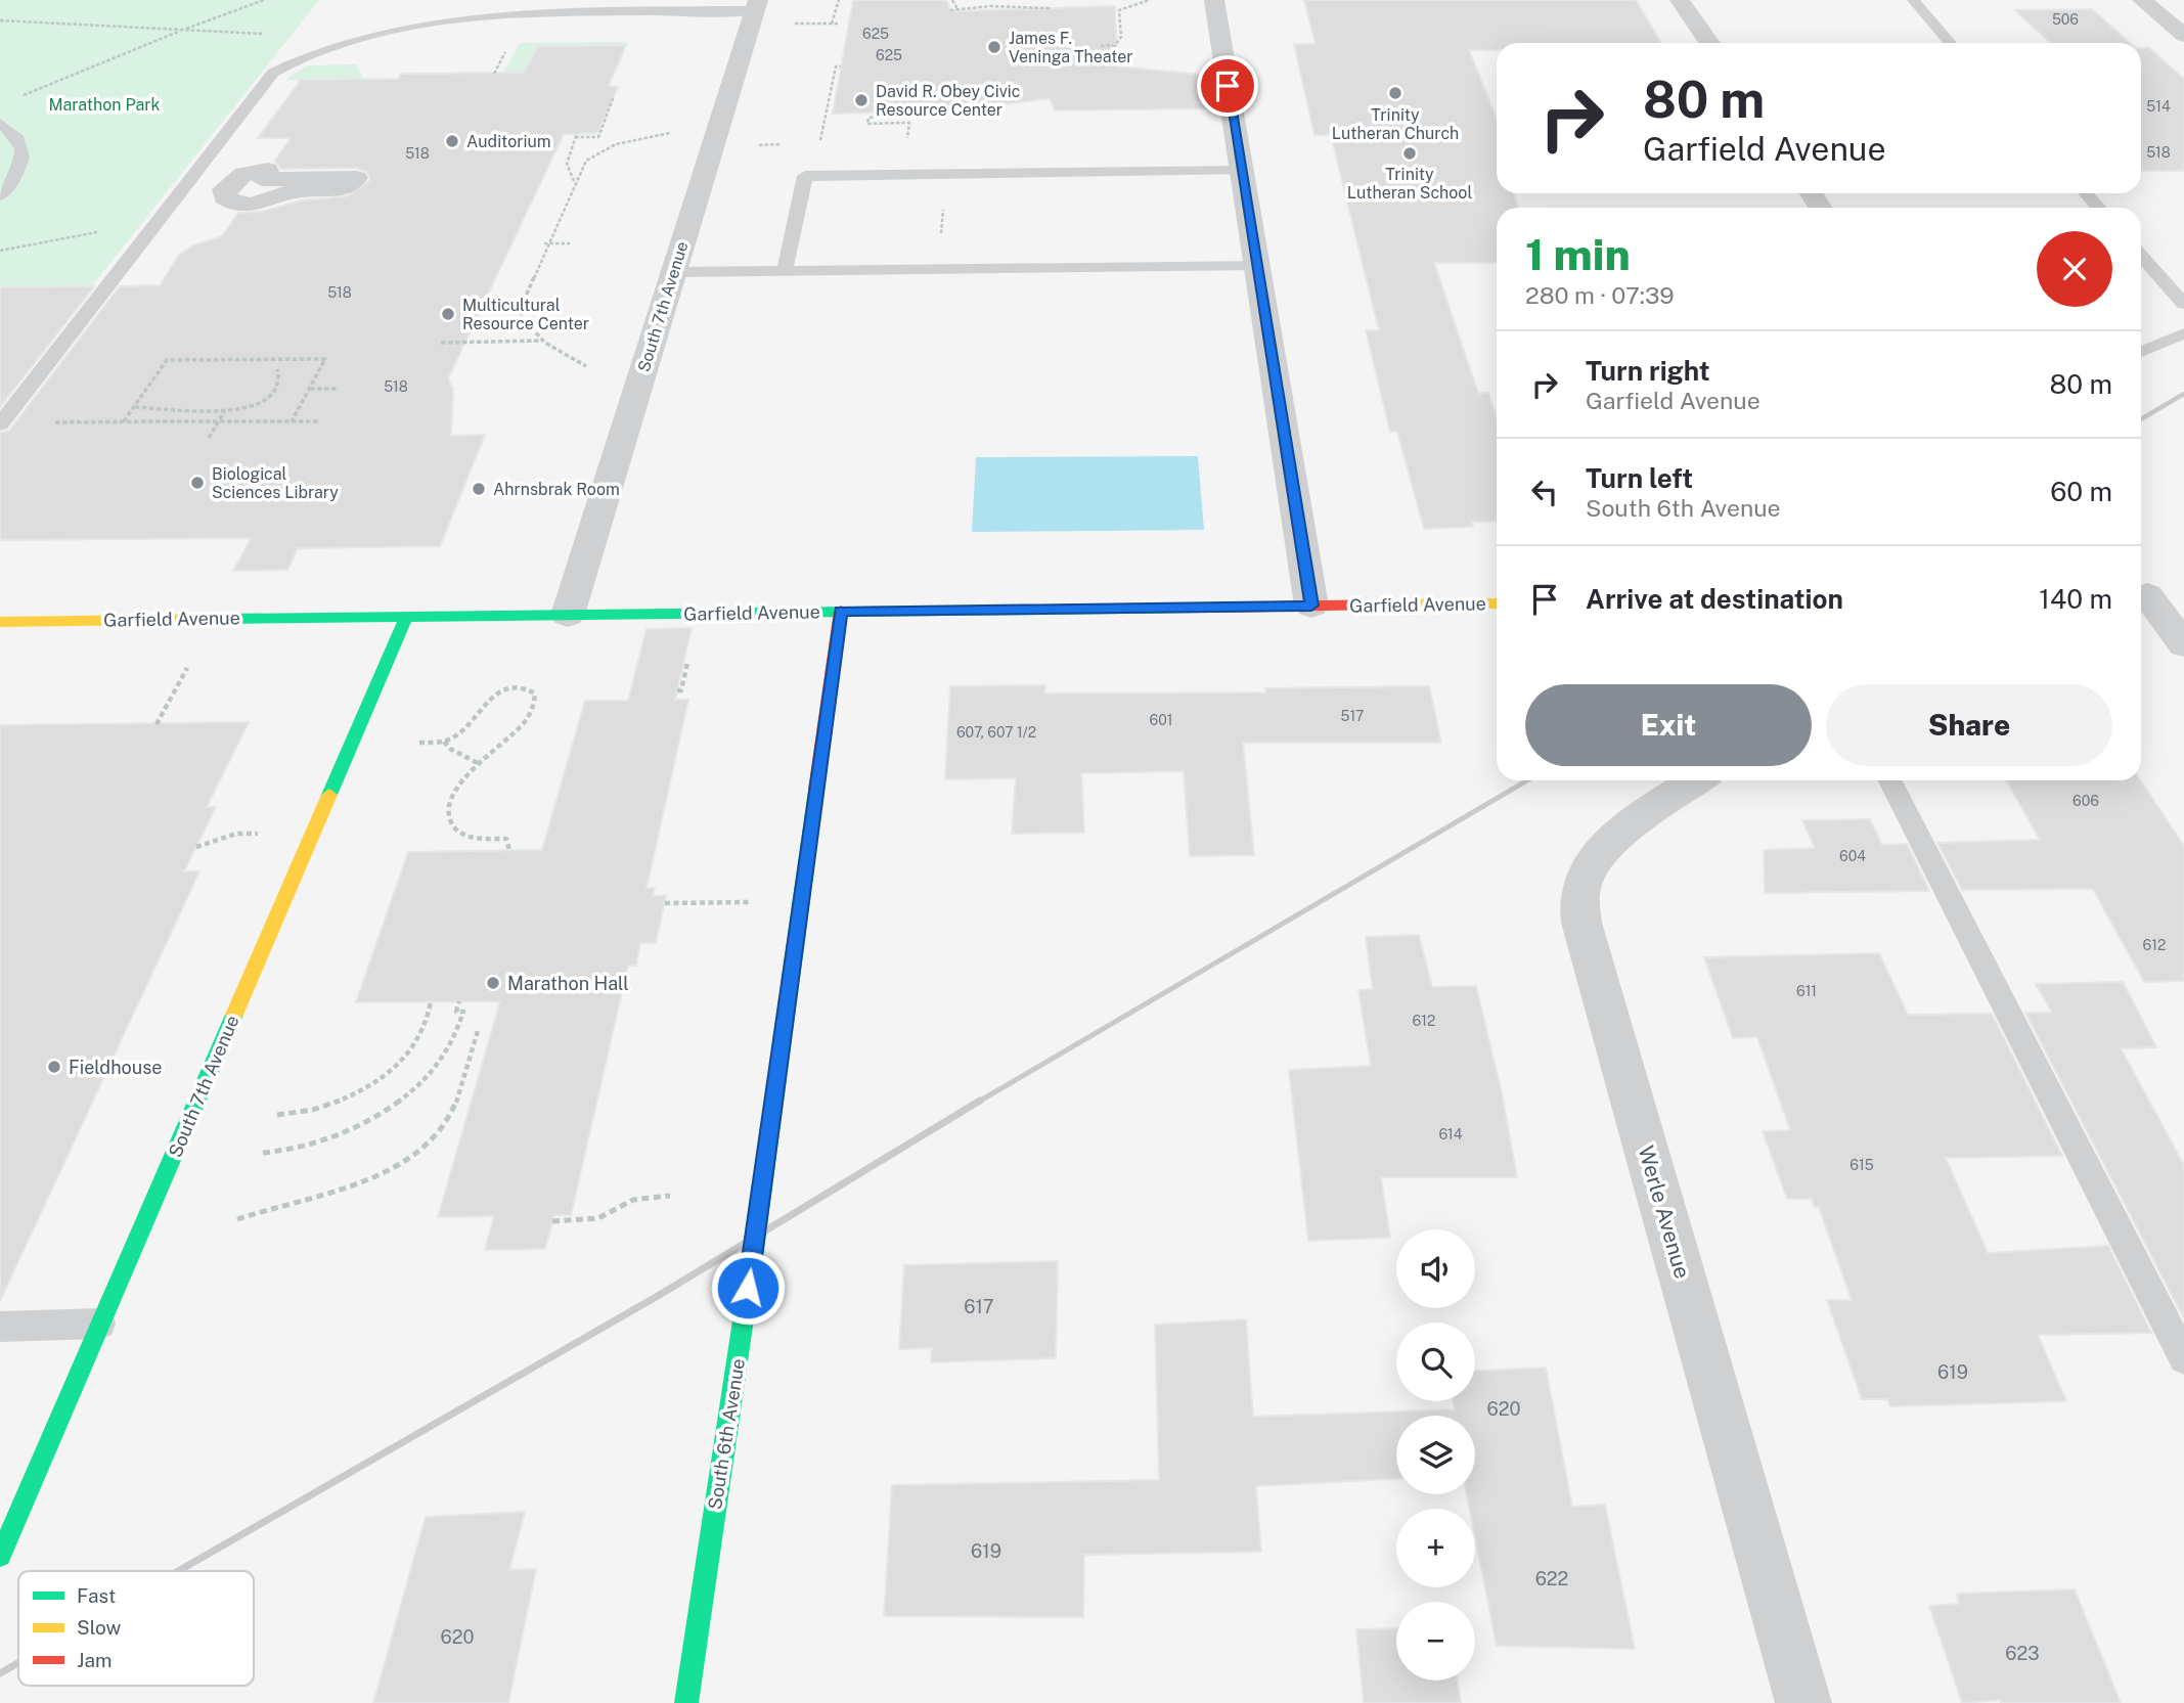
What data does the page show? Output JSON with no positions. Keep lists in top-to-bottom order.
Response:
{
  "streets": {
    "street": [
      "South 7th Avenue",
      "Garfield Avenue",
      "Werle Avenue",
      "South 6th Avenue"
    ]
  },
  "crossings": [
    ["South 7th Avenue", "Garfield Avenue"],
    ["Garfield Avenue", "South 6th Avenue"]
  ],
  "parks": ["Marathon Park"],
  "places": [
    "James F. Veninga Theater",
    "Trinity Lutheran Church",
    "David R. Obey Civic Resource Center",
    "Auditorium",
    "Trinity Lutheran School",
    "Multicultural Resource Center",
    "Biological Sciences Library",
    "Ahrnsbrak Room",
    "Marathon Hall",
    "Fieldhouse"
  ],
  "house_numbers": [
    "506",
    "625",
    "625",
    "514",
    "518",
    "518",
    "518",
    "518",
    "517",
    "601",
    "607, 607 1/2",
    "606",
    "604",
    "612",
    "611",
    "612",
    "614",
    "615",
    "617",
    "619",
    "620",
    "619",
    "622",
    "620",
    "623"
  ],
  "legend": ["Fast", "Slow", "Jam"],
  "page": {
    "turn": ["80 m", "Garfield Avenue"],
    "heading": ["1 min", "280 m · 07:39"],
    "list": [
      {
        "name": "Turn right",
        "note": "Garfield Avenue",
        "value": "80 m"
      },
      {
        "name": "Turn left",
        "note": "South 6th Avenue",
        "value": "60 m"
      },
      {
        "name": "Arrive at destination",
        "value": "140 m"
      }
    ],
    "buttons": ["Exit", "Share"],
    "map_buttons": ["+", "−"]
  }
}
